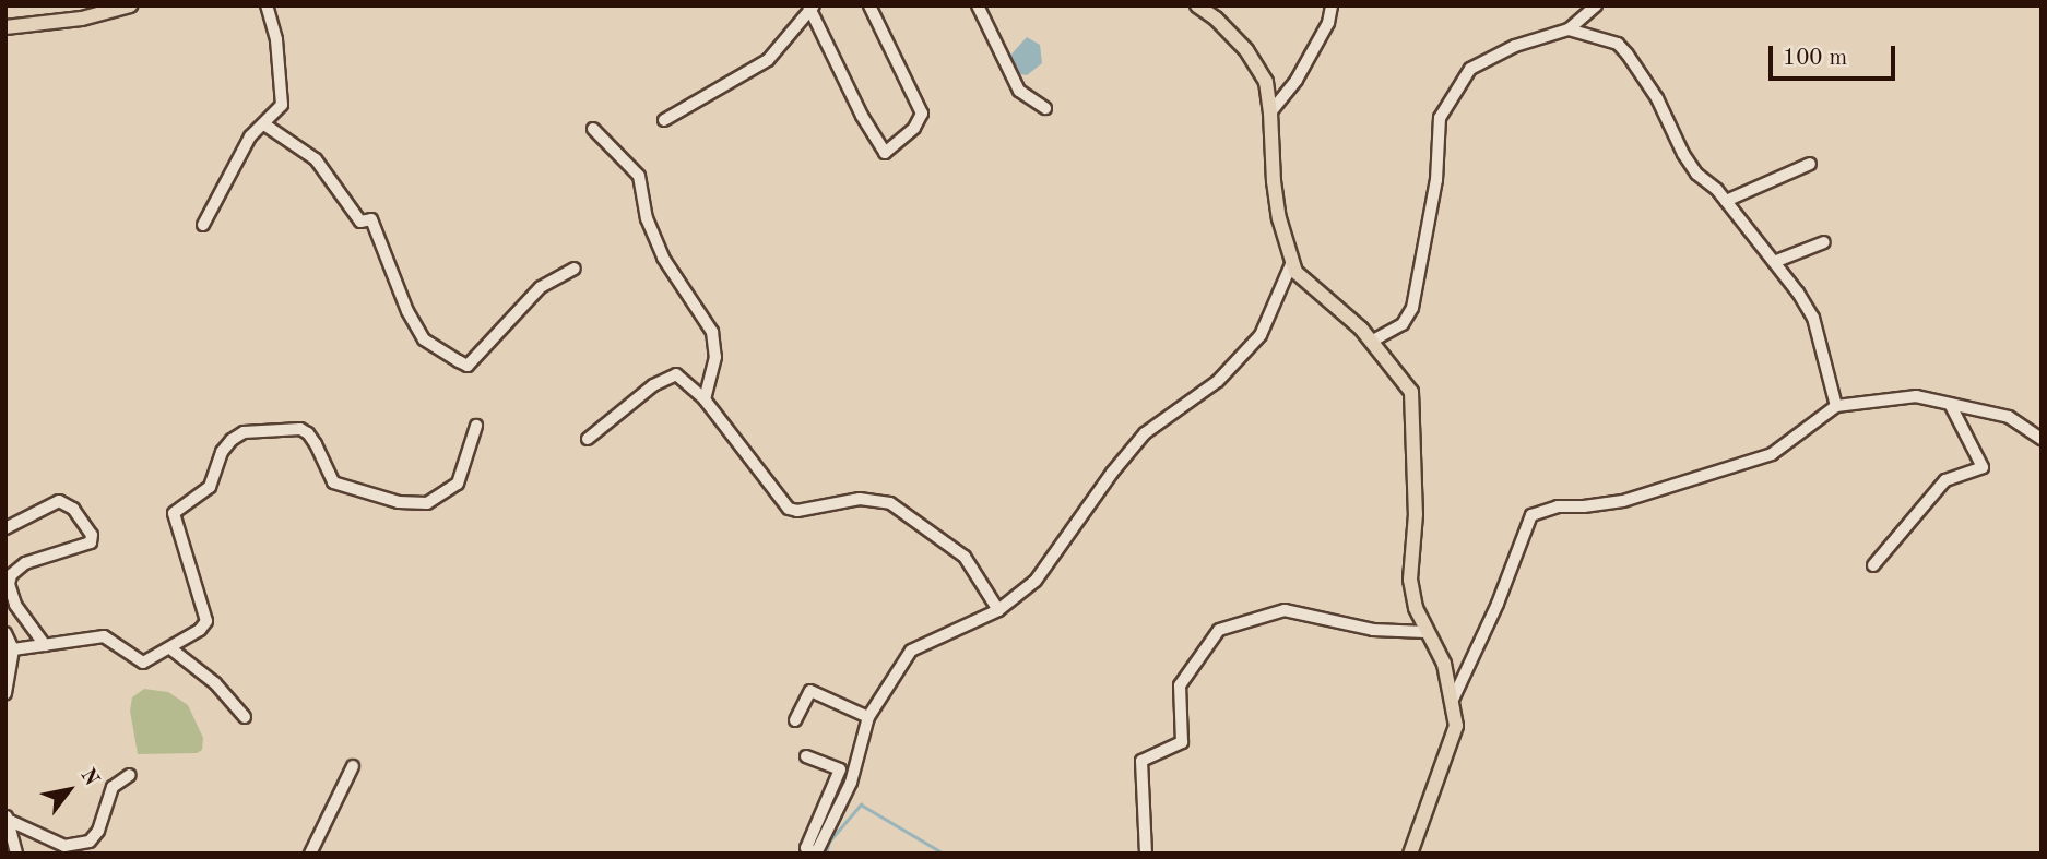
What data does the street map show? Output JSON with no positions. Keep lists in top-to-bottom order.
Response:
{
  "scale_bar": "100 m",
  "north": "top right"
}
